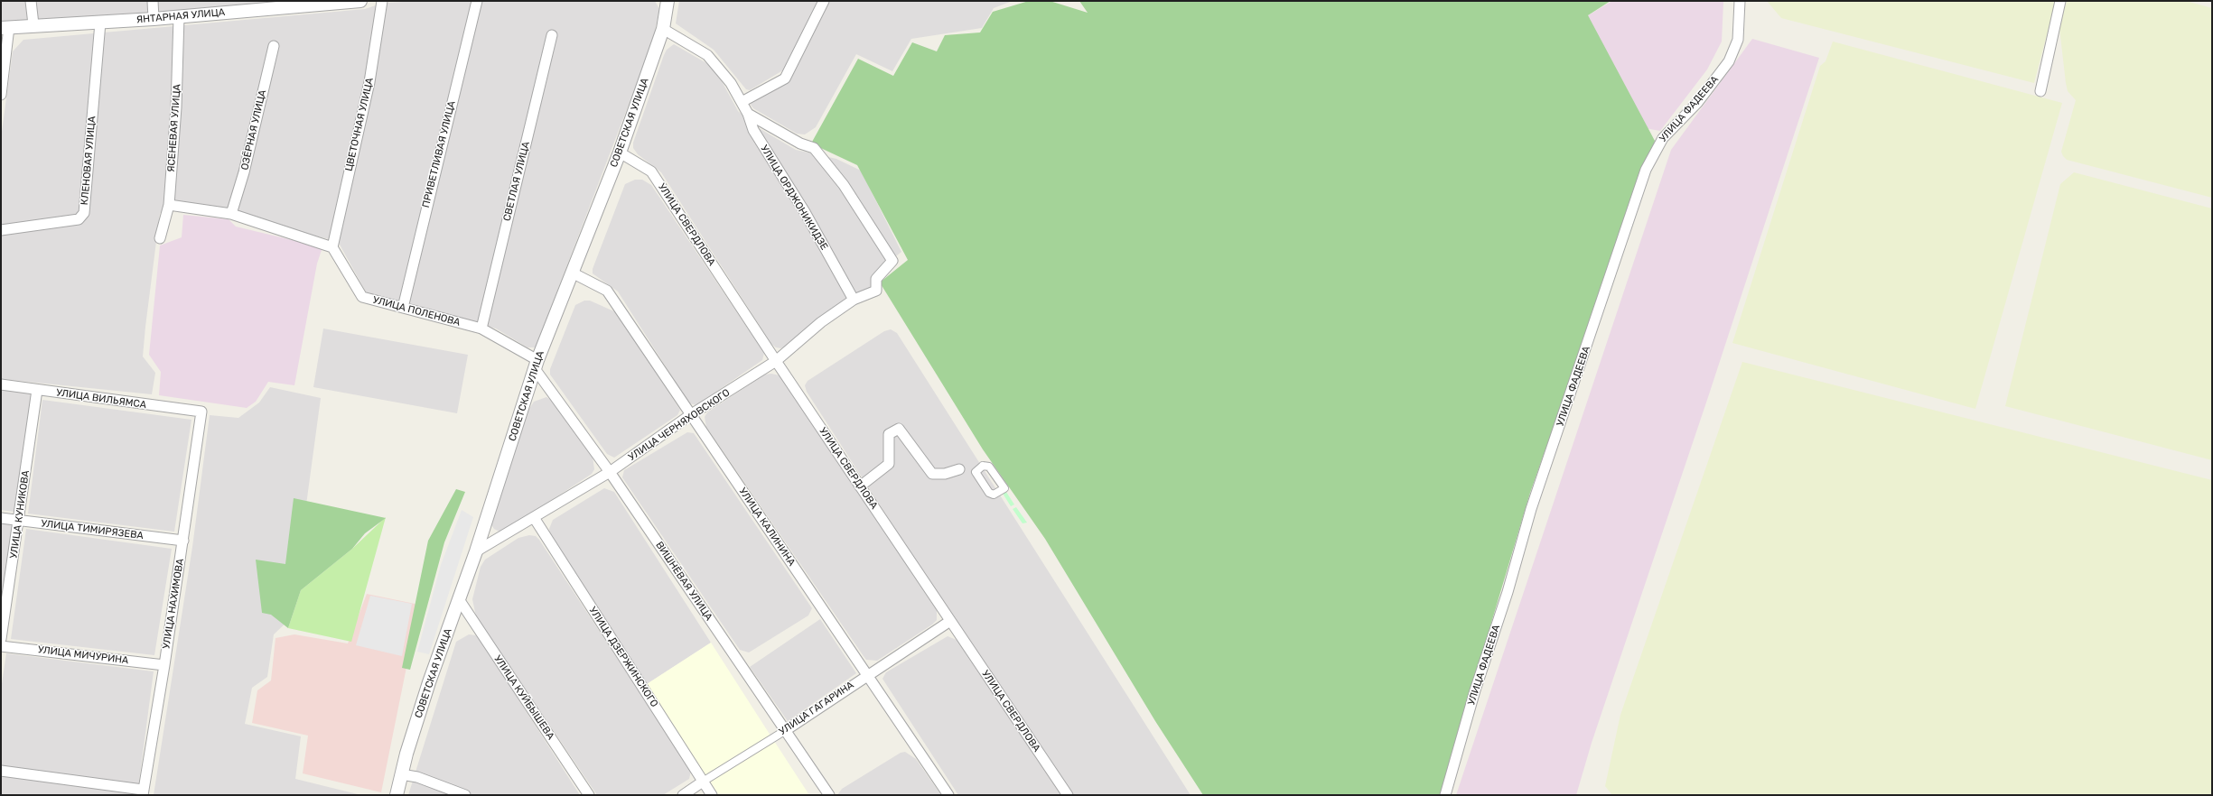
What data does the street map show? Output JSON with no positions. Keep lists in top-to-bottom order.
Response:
{
  "streets": {
    "street": [
      "ЯНТАРНАЯ УЛИЦА",
      "УЛИЦА ФАДЕЕВА",
      "СОВЕТСКАЯ УЛИЦА",
      "ЦВЕТОЧНАЯ УЛИЦА",
      "ЯСЕНЕВАЯ УЛИЦА",
      "ОЗЁРНАЯ УЛИЦА",
      "ПРИВЕТЛИВАЯ УЛИЦА",
      "КЛЕНОВАЯ УЛИЦА",
      "СВЕТЛАЯ УЛИЦА",
      "УЛИЦА ОРДЖОНИКИДЗЕ",
      "УЛИЦА СВЕРДЛОВА",
      "УЛИЦА ПОЛЕНОВА",
      "УЛИЦА ВИЛЬЯМСА",
      "УЛИЦА ЧЕРНЯХОВСКОГО",
      "УЛИЦА КУНИКОВА",
      "УЛИЦА КАЛИНИНА",
      "УЛИЦА ТИМИРЯЗЕВА",
      "ВИШНЁВАЯ УЛИЦА",
      "УЛИЦА НАХИМОВА",
      "УЛИЦА МИЧУРИНА",
      "УЛИЦА ДЗЕРЖИНСКОГО",
      "УЛИЦА КУЙБЫШЕВА",
      "УЛИЦА ГАГАРИНА"
    ]
  },
  "crossings": [
    ["ЯНТАРНАЯ УЛИЦА", "ЯСЕНЕВАЯ УЛИЦА"],
    ["ЯНТАРНАЯ УЛИЦА", "КЛЕНОВАЯ УЛИЦА"],
    ["СОВЕТСКАЯ УЛИЦА", "УЛИЦА ОРДЖОНИКИДЗЕ"],
    ["СОВЕТСКАЯ УЛИЦА", "УЛИЦА СВЕРДЛОВА"],
    ["СОВЕТСКАЯ УЛИЦА", "УЛИЦА ПОЛЕНОВА"],
    ["СОВЕТСКАЯ УЛИЦА", "УЛИЦА ЧЕРНЯХОВСКОГО"],
    ["СОВЕТСКАЯ УЛИЦА", "УЛИЦА КАЛИНИНА"],
    ["СОВЕТСКАЯ УЛИЦА", "ВИШНЁВАЯ УЛИЦА"],
    ["СОВЕТСКАЯ УЛИЦА", "УЛИЦА КУЙБЫШЕВА"],
    ["ЦВЕТОЧНАЯ УЛИЦА", "УЛИЦА ПОЛЕНОВА"],
    ["ПРИВЕТЛИВАЯ УЛИЦА", "УЛИЦА ПОЛЕНОВА"],
    ["СВЕТЛАЯ УЛИЦА", "УЛИЦА ПОЛЕНОВА"],
    ["УЛИЦА ОРДЖОНИКИДЗЕ", "УЛИЦА ЧЕРНЯХОВСКОГО"],
    ["УЛИЦА СВЕРДЛОВА", "УЛИЦА ЧЕРНЯХОВСКОГО"],
    ["УЛИЦА СВЕРДЛОВА", "УЛИЦА ГАГАРИНА"],
    ["УЛИЦА ПОЛЕНОВА", "ВИШНЁВАЯ УЛИЦА"],
    ["УЛИЦА ВИЛЬЯМСА", "УЛИЦА КУНИКОВА"],
    ["УЛИЦА ВИЛЬЯМСА", "УЛИЦА НАХИМОВА"],
    ["УЛИЦА ЧЕРНЯХОВСКОГО", "УЛИЦА КАЛИНИНА"],
    ["УЛИЦА ЧЕРНЯХОВСКОГО", "ВИШНЁВАЯ УЛИЦА"],
    ["УЛИЦА ЧЕРНЯХОВСКОГО", "УЛИЦА ДЗЕРЖИНСКОГО"],
    ["УЛИЦА КУНИКОВА", "УЛИЦА ТИМИРЯЗЕВА"],
    ["УЛИЦА КАЛИНИНА", "УЛИЦА ГАГАРИНА"],
    ["УЛИЦА ТИМИРЯЗЕВА", "УЛИЦА НАХИМОВА"],
    ["ВИШНЁВАЯ УЛИЦА", "УЛИЦА ГАГАРИНА"],
    ["УЛИЦА НАХИМОВА", "УЛИЦА МИЧУРИНА"],
    ["УЛИЦА ДЗЕРЖИНСКОГО", "УЛИЦА ГАГАРИНА"]
  ]
}
